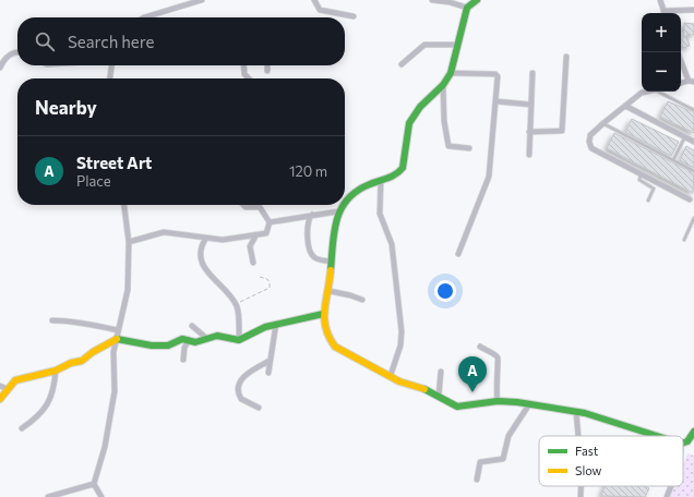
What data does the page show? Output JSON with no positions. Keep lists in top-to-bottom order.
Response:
{
  "legend": ["Fast", "Slow"],
  "page": {
    "map_buttons": ["+", "−"],
    "search": "Search here",
    "heading": "Nearby",
    "list": [
      {
        "mark": "A",
        "name": "Street Art",
        "note": "Place",
        "value": "120 m"
      }
    ],
    "pins": "A"
  }
}
